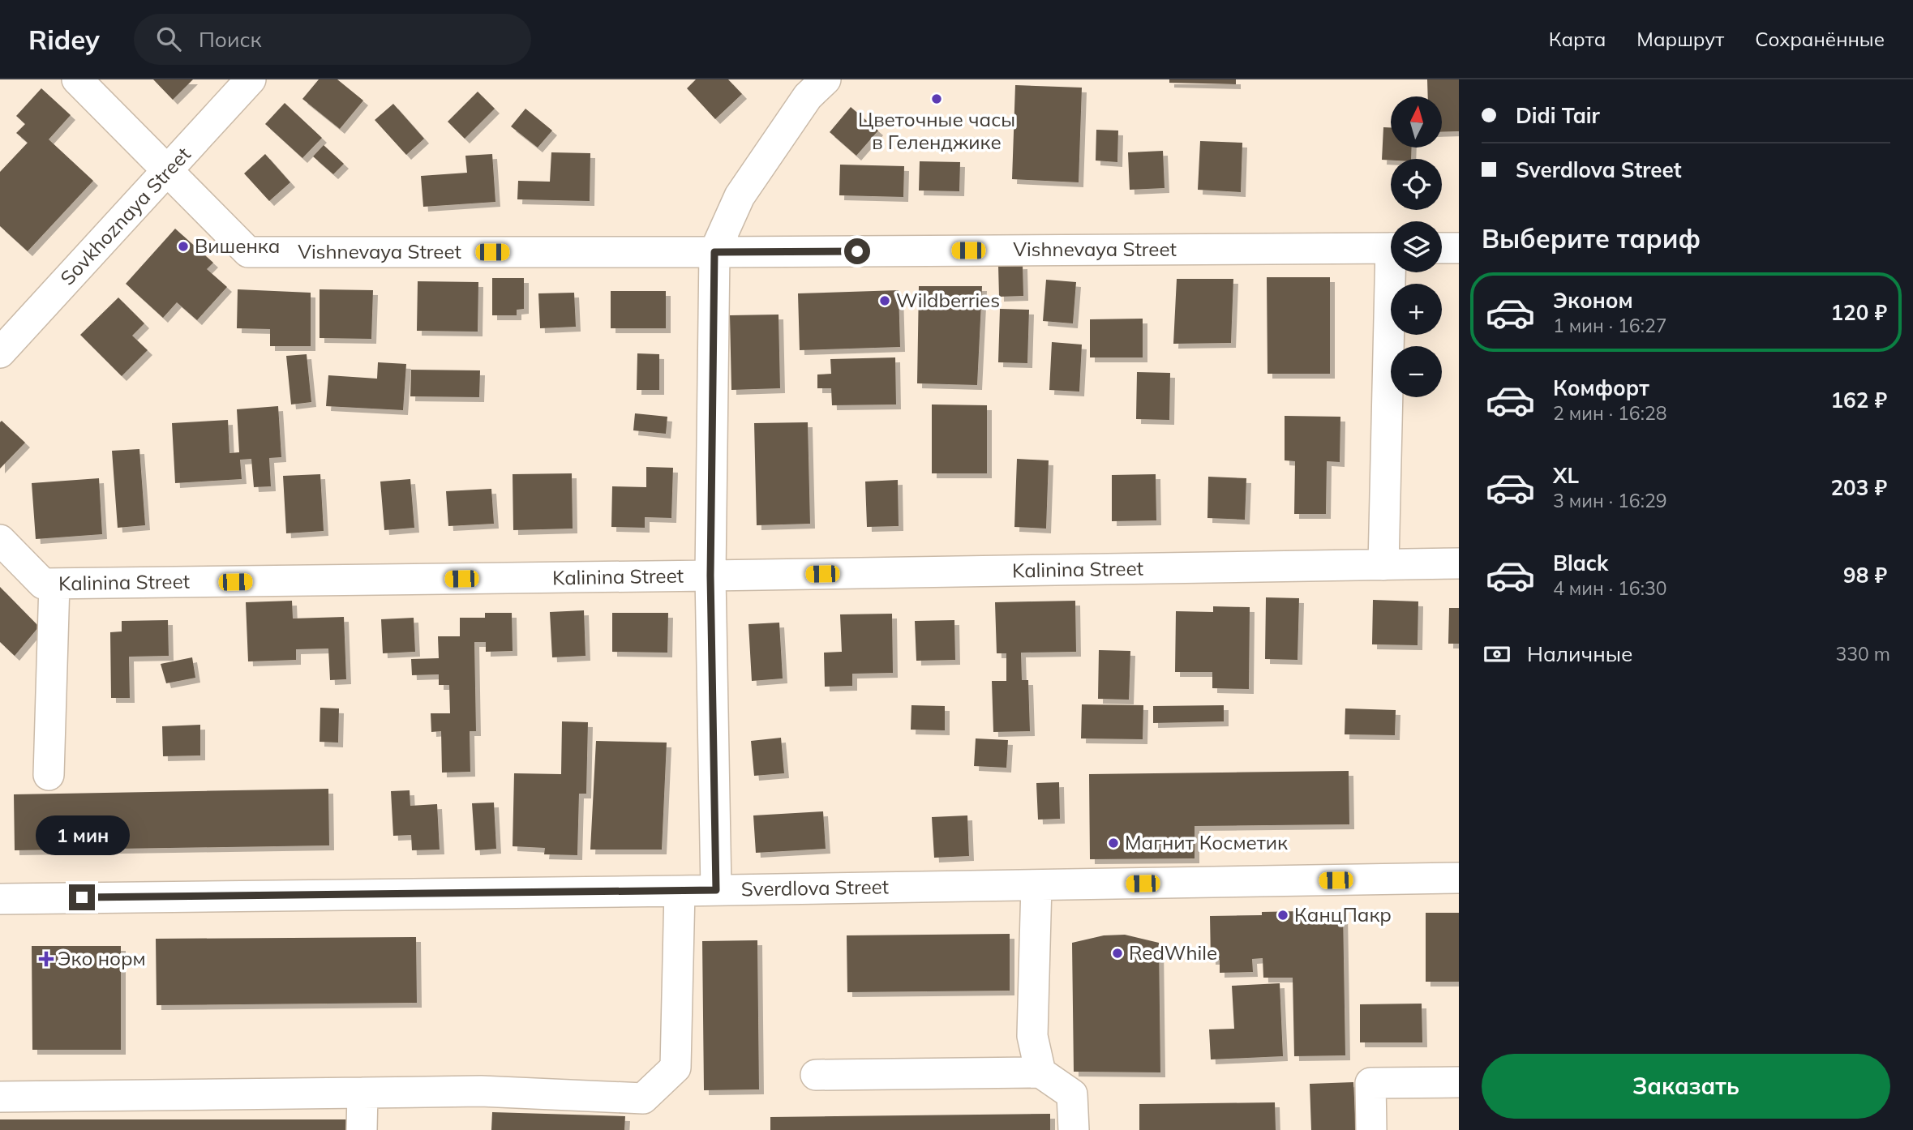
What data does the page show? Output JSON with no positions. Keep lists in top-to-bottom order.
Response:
{
  "streets": {
    "street": [
      "Sovkhoznaya Street",
      "Vishnevaya Street",
      "Kalinina Street",
      "Sverdlova Street"
    ]
  },
  "crossings": [
    ["Sovkhoznaya Street", "Vishnevaya Street"]
  ],
  "places": {
    "other": [
      "Цветочные часы в Геленджике",
      "Вишенка",
      "Wildberries",
      "Магнит Косметик",
      "КанцПакр",
      "RedWhile"
    ],
    "health": ["Эко норм"]
  },
  "north": "top",
  "page": {
    "header": "Ridey",
    "search": "Поиск",
    "nav": ["Карта", "Маршрут", "Сохранённые"],
    "banner": ["Didi Tair", "Sverdlova Street"],
    "map_buttons": ["+", "−"],
    "heading": "Выберите тариф",
    "list": [
      {
        "name": "Эконом",
        "note": "1 мин · 16:27",
        "value": "120 ₽"
      },
      {
        "name": "Комфорт",
        "note": "2 мин · 16:28",
        "value": "162 ₽"
      },
      {
        "name": "XL",
        "note": "3 мин · 16:29",
        "value": "203 ₽"
      },
      {
        "name": "Black",
        "note": "4 мин · 16:30",
        "value": "98 ₽"
      }
    ],
    "pay": ["Наличные", "330 m"],
    "bubble": "1 мин",
    "buttons": "Заказать"
  }
}
